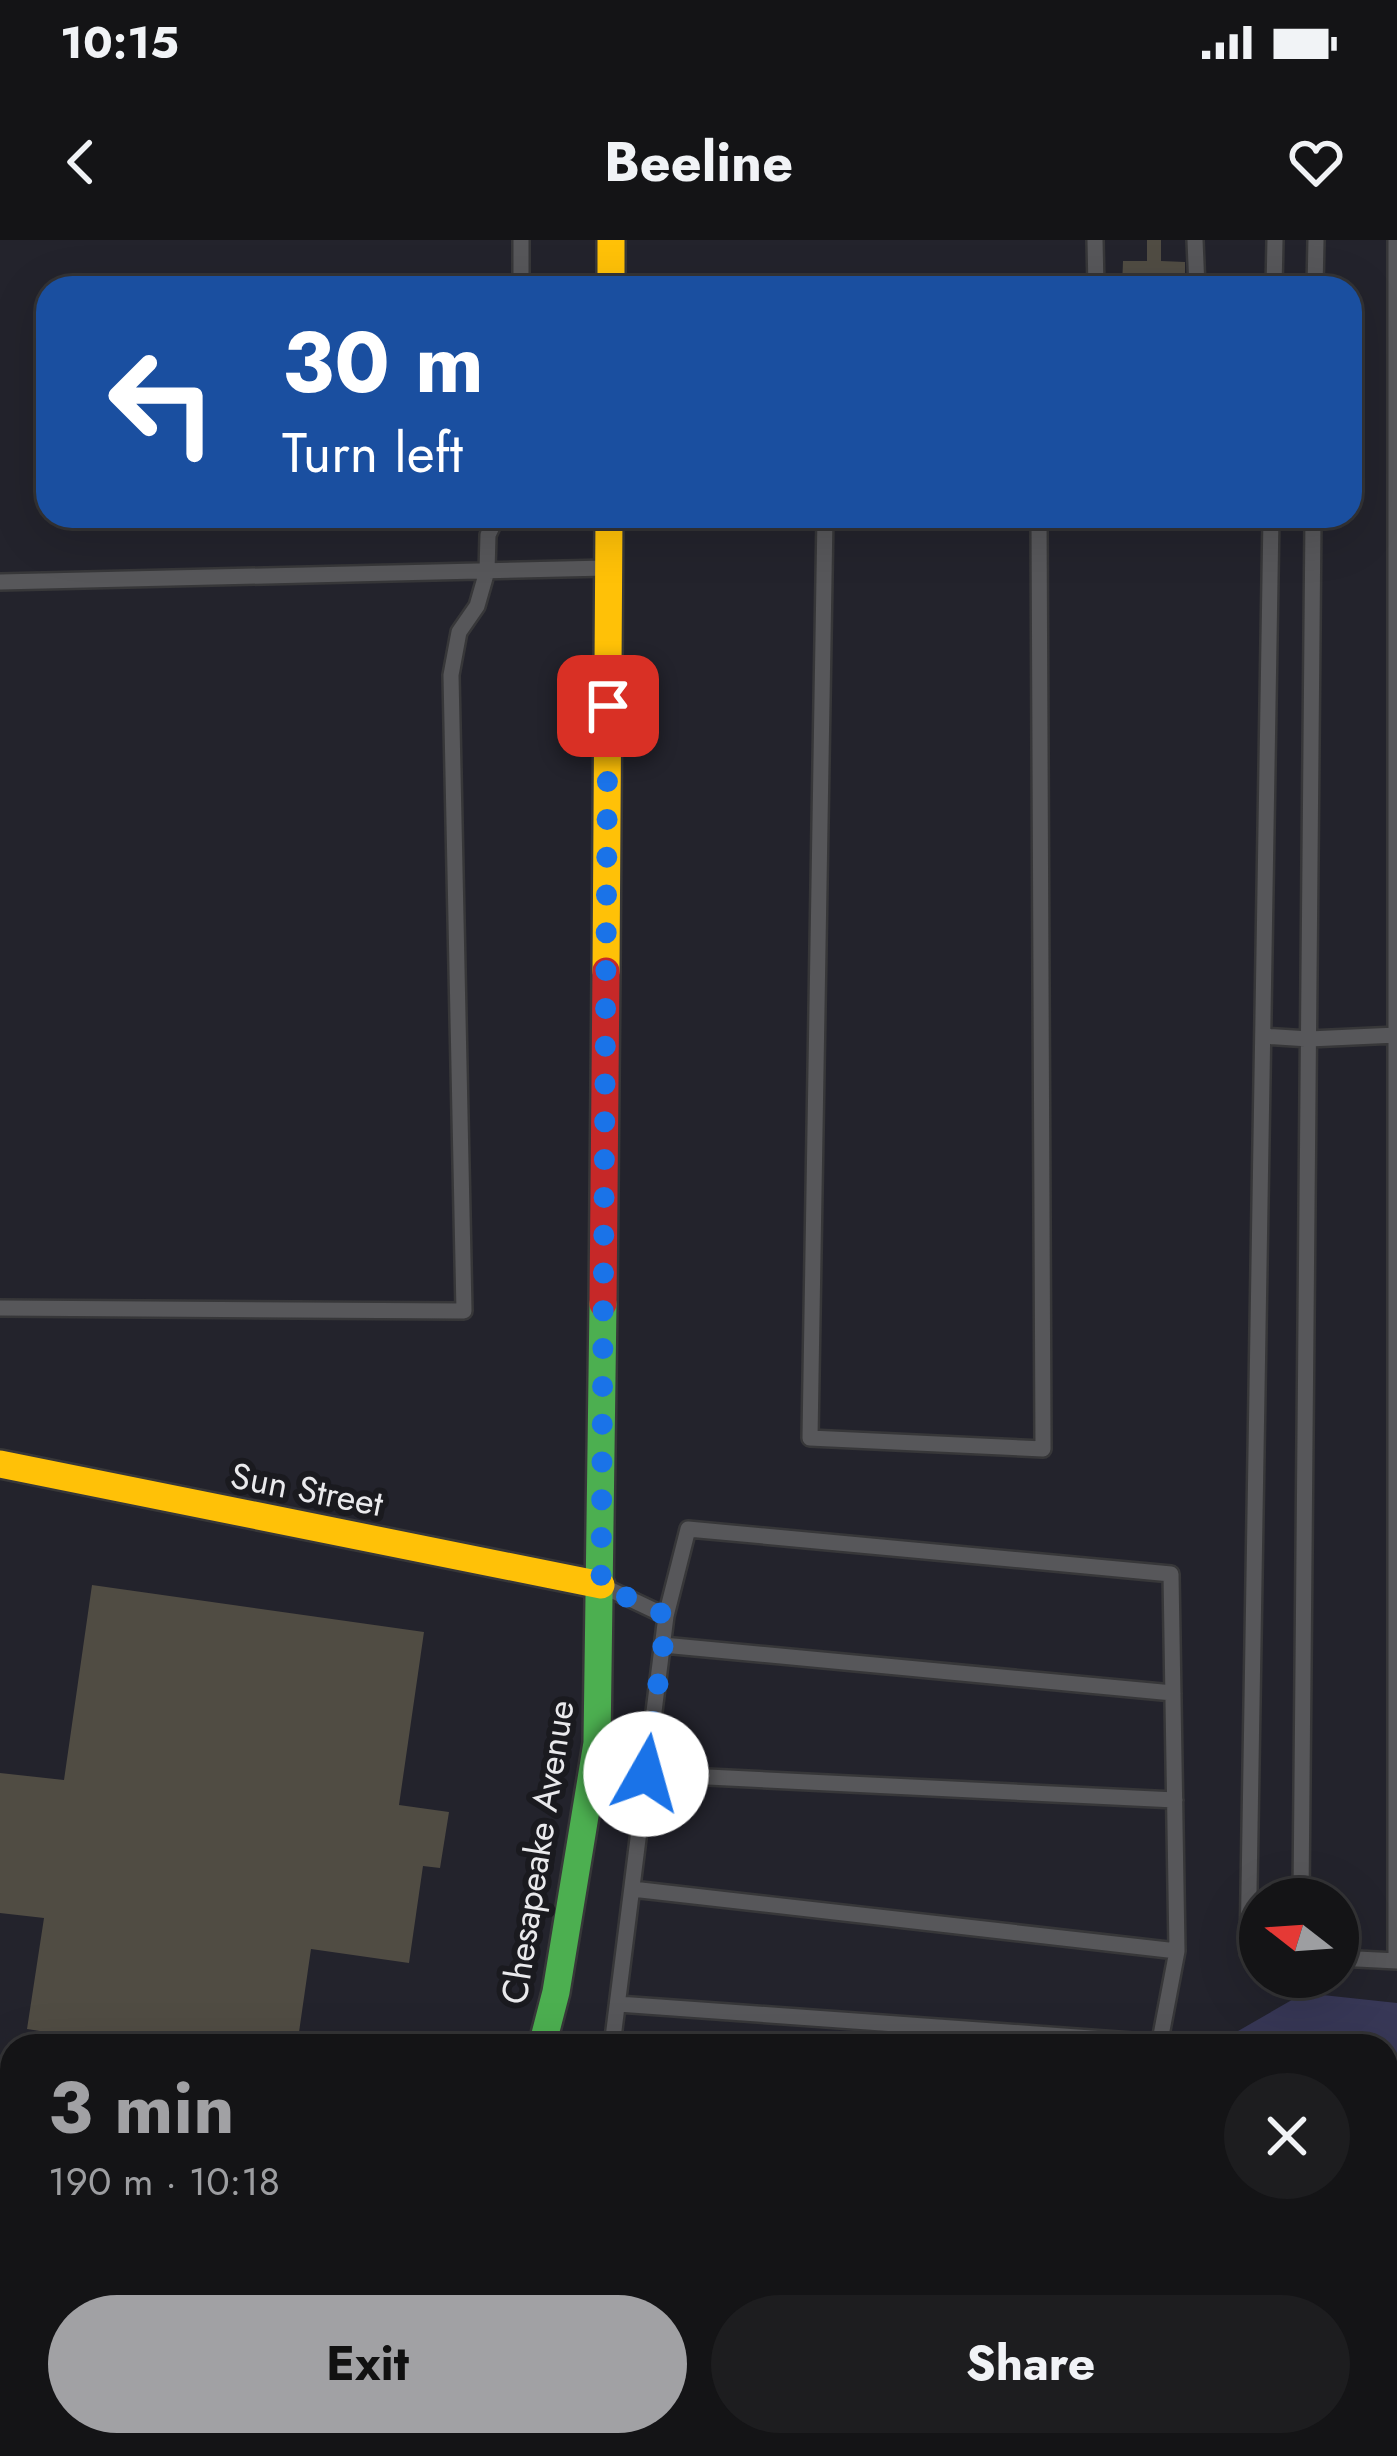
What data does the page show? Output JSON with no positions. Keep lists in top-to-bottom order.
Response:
{
  "streets": {
    "street": ["Sun Street", "Chesapeake Avenue"]
  },
  "crossings": [
    ["Sun Street", "Chesapeake Avenue"]
  ],
  "north": "left",
  "page": {
    "status": "10:15",
    "header": "Beeline",
    "turn": ["30 m", "Turn left"],
    "heading": ["3 min", "190 m · 10:18"],
    "buttons": ["Exit", "Share"]
  }
}
